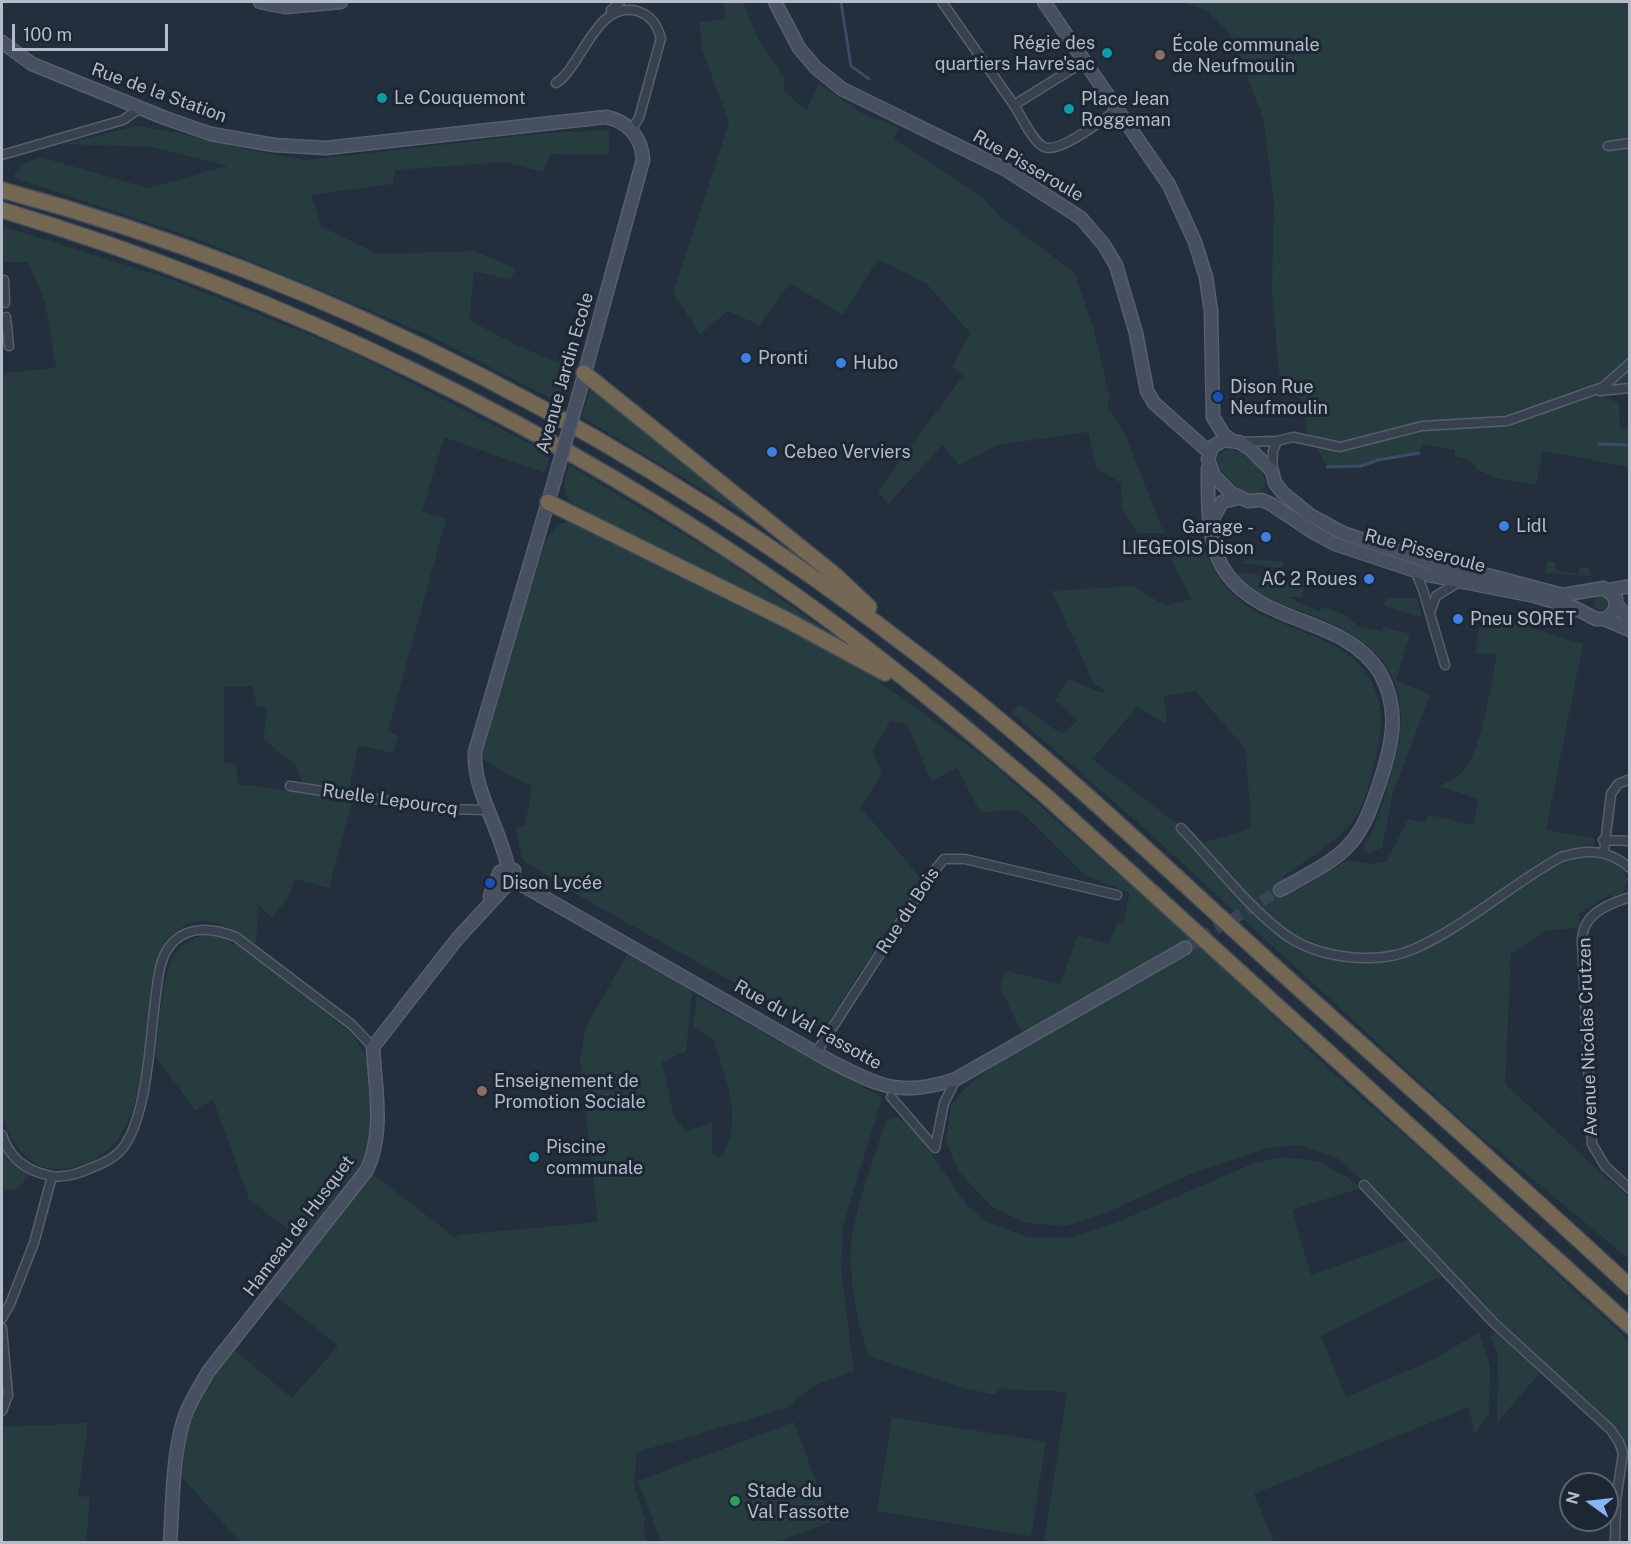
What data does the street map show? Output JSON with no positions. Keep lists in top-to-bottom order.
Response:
{
  "streets": {
    "street": [
      "Rue de la Station",
      "Rue Pisseroule",
      "Avenue Jardin Ecole",
      "Ruelle Lepourcq",
      "Rue du Bois",
      "Rue du Val Fassotte",
      "Avenue Nicolas Crutzen",
      "Hameau de Husquet"
    ]
  },
  "crossings": [
    ["Rue de la Station", "Avenue Jardin Ecole"],
    ["Avenue Jardin Ecole", "Ruelle Lepourcq"],
    ["Avenue Jardin Ecole", "Rue du Val Fassotte"],
    ["Rue du Bois", "Rue du Val Fassotte"]
  ],
  "places": [
    "Régie des quartiers Havre'sac",
    "École communale de Neufmoulin",
    "Le Couquemont",
    "Place Jean Roggeman",
    "Pronti",
    "Hubo",
    "Dison Rue Neufmoulin",
    "Cebeo Verviers",
    "Lidl",
    "Garage - LIEGEOIS Dison",
    "AC 2 Roues",
    "Pneu SORET",
    "Dison Lycée",
    "Enseignement de Promotion Sociale",
    "Piscine communale",
    "Stade du Val Fassotte"
  ],
  "scale_bar": "100 m",
  "north": "left"
}
